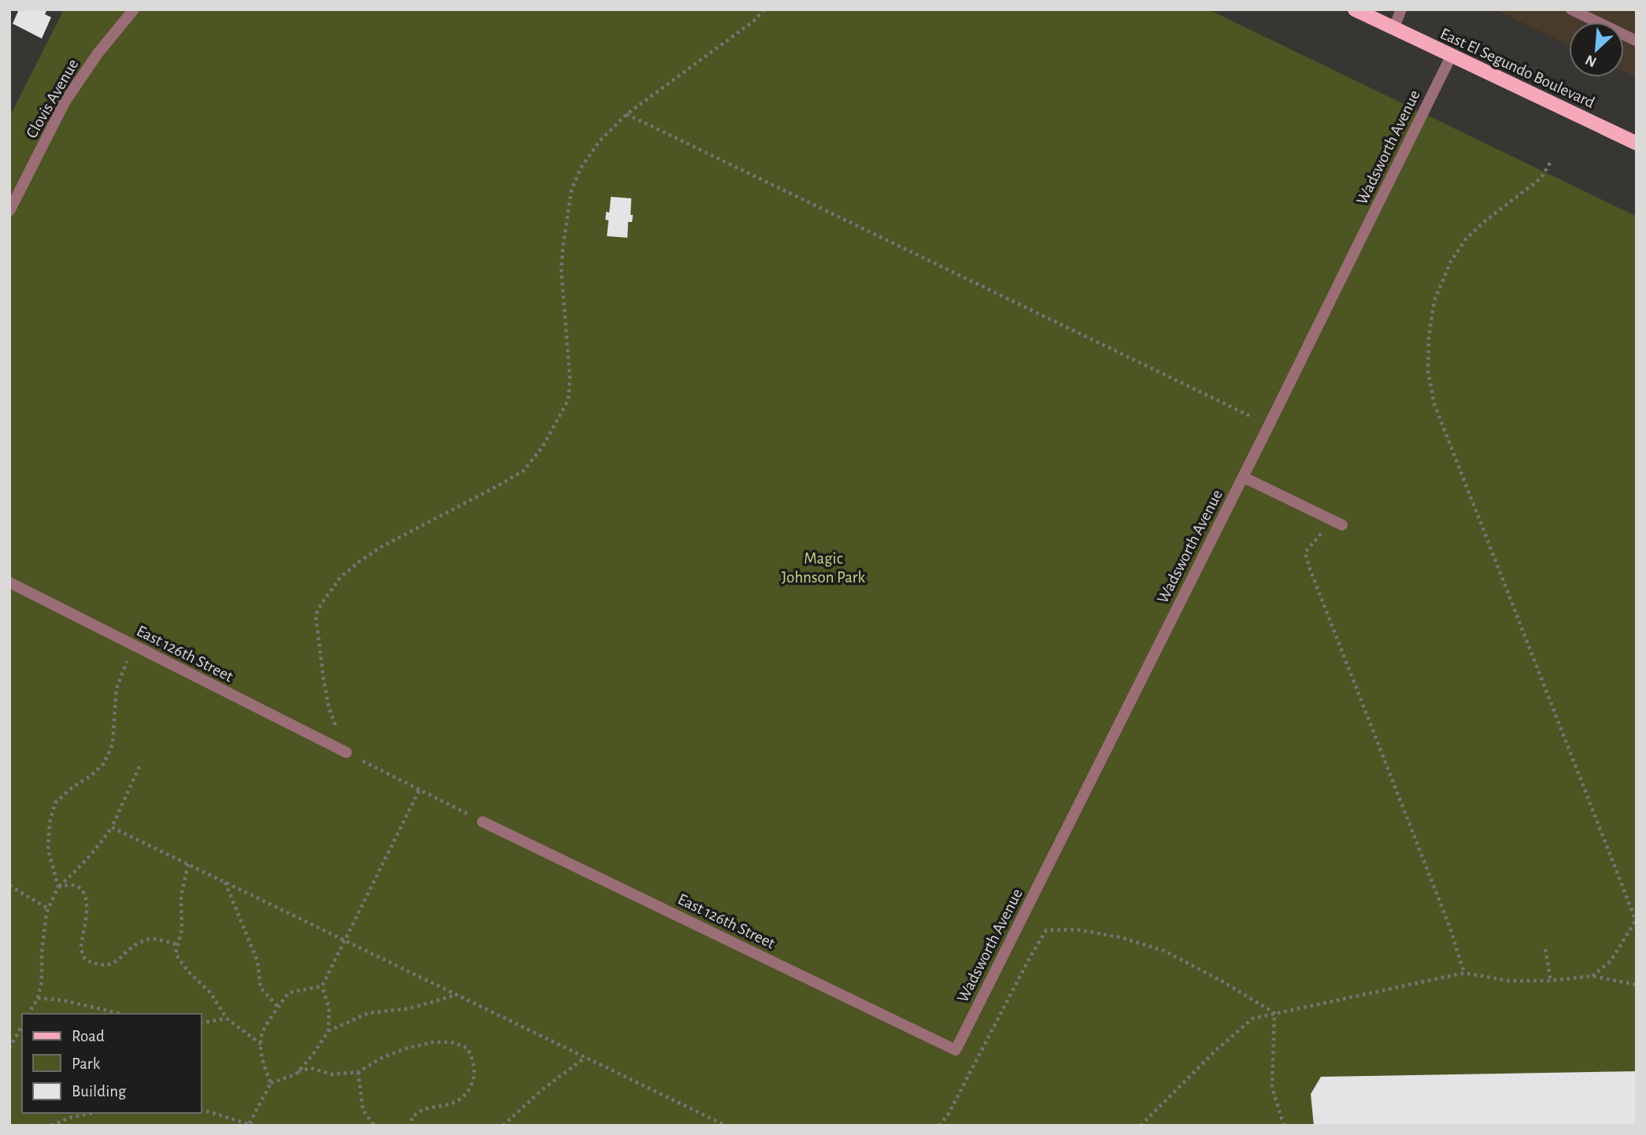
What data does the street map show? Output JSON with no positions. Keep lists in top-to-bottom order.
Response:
{
  "streets": {
    "main road": ["East El Segundo Boulevard"],
    "street": ["Clovis Avenue", "Wadsworth Avenue", "East 126th Street"]
  },
  "crossings": [
    ["East El Segundo Boulevard", "Wadsworth Avenue"],
    ["Wadsworth Avenue", "East 126th Street"]
  ],
  "parks": ["Magic Johnson Park"],
  "legend": ["Road", "Park", "Building"],
  "north": "bottom left"
}
